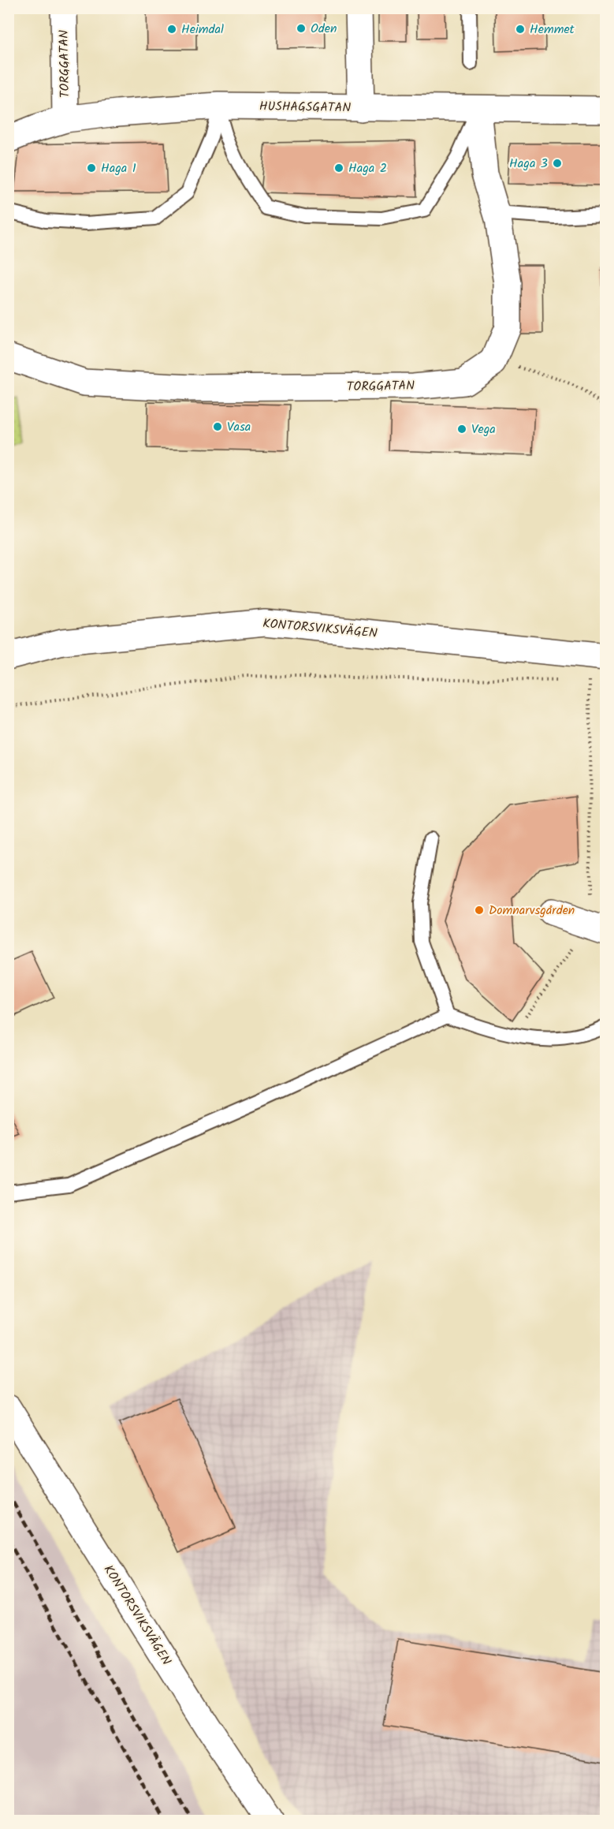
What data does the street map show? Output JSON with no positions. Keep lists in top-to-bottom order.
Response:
{
  "streets": {
    "street": ["TORGGATAN", "HUSHAGSGATAN", "KONTORSVIKSVÄGEN"]
  },
  "crossings": [
    ["TORGGATAN", "HUSHAGSGATAN"]
  ],
  "places": [
    "Oden",
    "Heimdal",
    "Hemmet",
    "Haga 3",
    "Haga 1",
    "Haga 2",
    "Vasa",
    "Vega",
    "Domnarvsgården"
  ]
}
